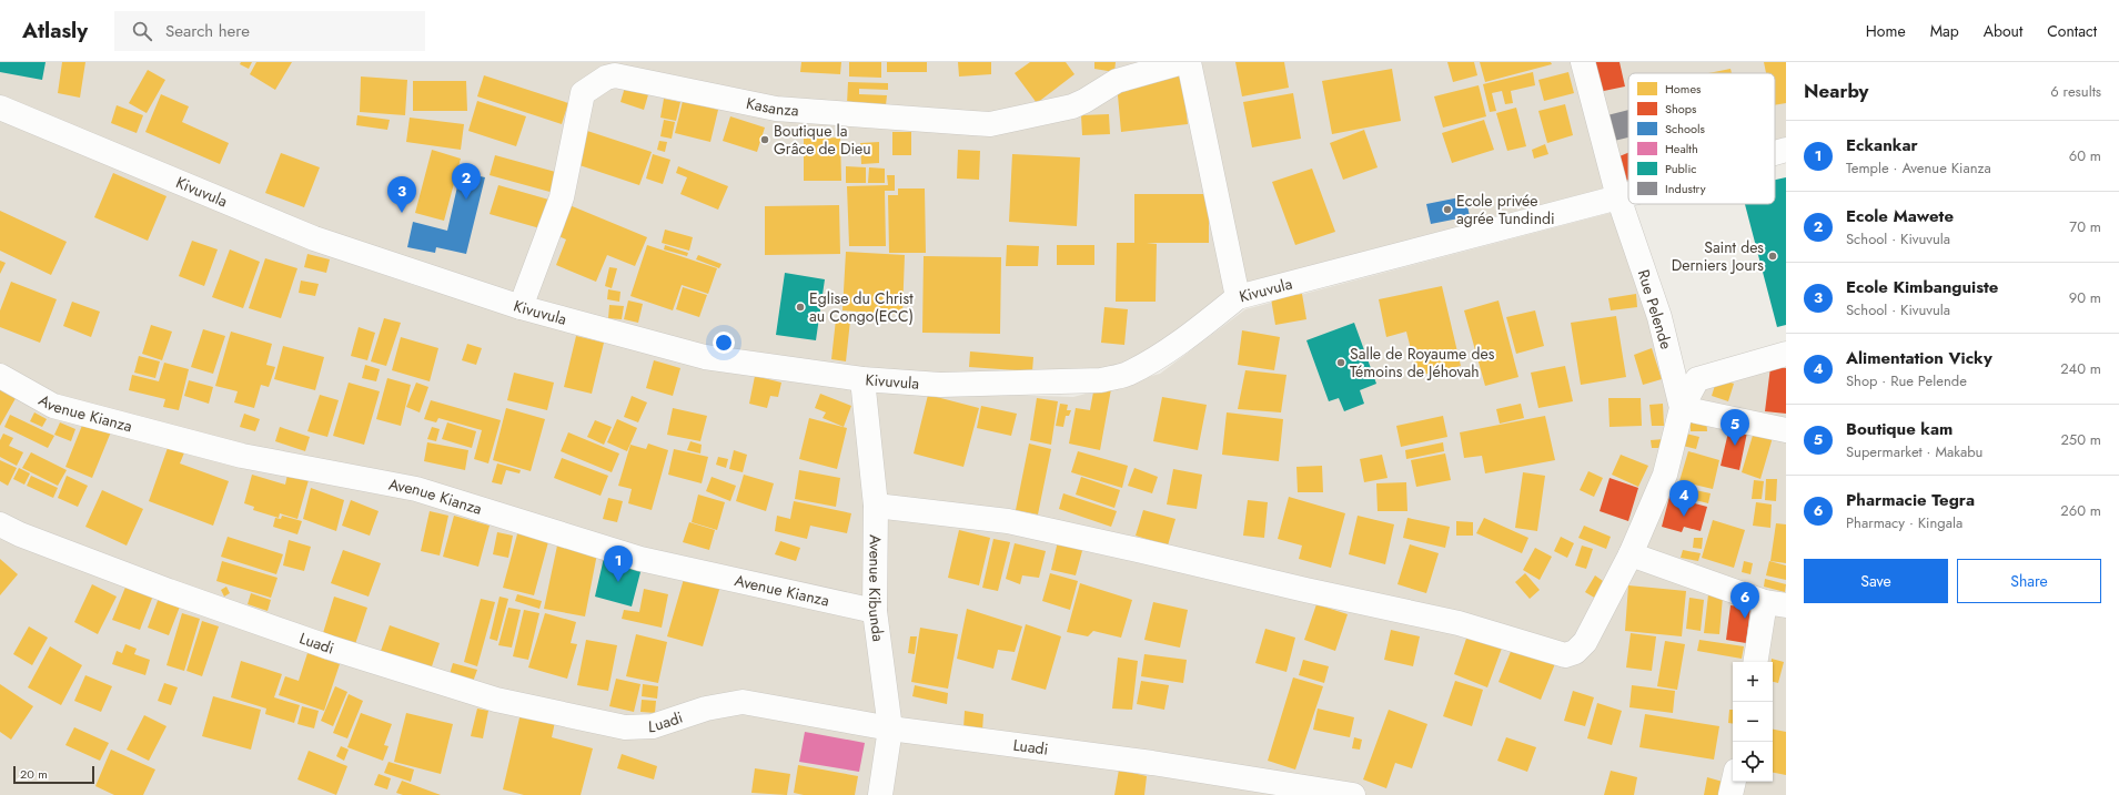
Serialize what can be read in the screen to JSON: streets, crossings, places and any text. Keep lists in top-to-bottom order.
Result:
{
  "streets": {
    "street": [
      "Kasanza",
      "Kivuvula",
      "Rue Pelende",
      "Avenue Kianza",
      "Avenue Kibunda",
      "Luadi"
    ]
  },
  "crossings": [
    ["Kasanza", "Kivuvula"],
    ["Kivuvula", "Rue Pelende"],
    ["Kivuvula", "Avenue Kibunda"],
    ["Rue Pelende", "Avenue Kibunda"],
    ["Avenue Kianza", "Avenue Kibunda"],
    ["Avenue Kibunda", "Luadi"]
  ],
  "places": [
    "Boutique la Grâce de Dieu",
    "Ecole privée agrée Tundindi",
    "Saint des Derniers Jours",
    "Eglise du Christ au Congo(ECC)",
    "Salle de Royaume des Témoins de Jéhovah"
  ],
  "legend": [
    "Homes",
    "Shops",
    "Schools",
    "Health",
    "Public",
    "Industry"
  ],
  "scale_bar": "20 m",
  "page": {
    "header": "Atlasly",
    "search": "Search here",
    "nav": [
      "Home",
      "Map",
      "About",
      "Contact"
    ],
    "heading": ["Nearby", "6 results"],
    "list": [
      {
        "mark": "1",
        "name": "Eckankar",
        "note": "Temple · Avenue Kianza",
        "value": "60 m"
      },
      {
        "mark": "2",
        "name": "Ecole Mawete",
        "note": "School · Kivuvula",
        "value": "70 m"
      },
      {
        "mark": "3",
        "name": "Ecole Kimbanguiste",
        "note": "School · Kivuvula",
        "value": "90 m"
      },
      {
        "mark": "4",
        "name": "Alimentation Vicky",
        "note": "Shop · Rue Pelende",
        "value": "240 m"
      },
      {
        "mark": "5",
        "name": "Boutique kam",
        "note": "Supermarket · Makabu",
        "value": "250 m"
      },
      {
        "mark": "6",
        "name": "Pharmacie Tegra",
        "note": "Pharmacy · Kingala",
        "value": "260 m"
      }
    ],
    "pins": [
      "2",
      "3",
      "5",
      "4",
      "1",
      "6"
    ],
    "buttons": ["Save", "Share"],
    "map_buttons": ["+", "−"],
    "scale": "20 m"
  }
}
